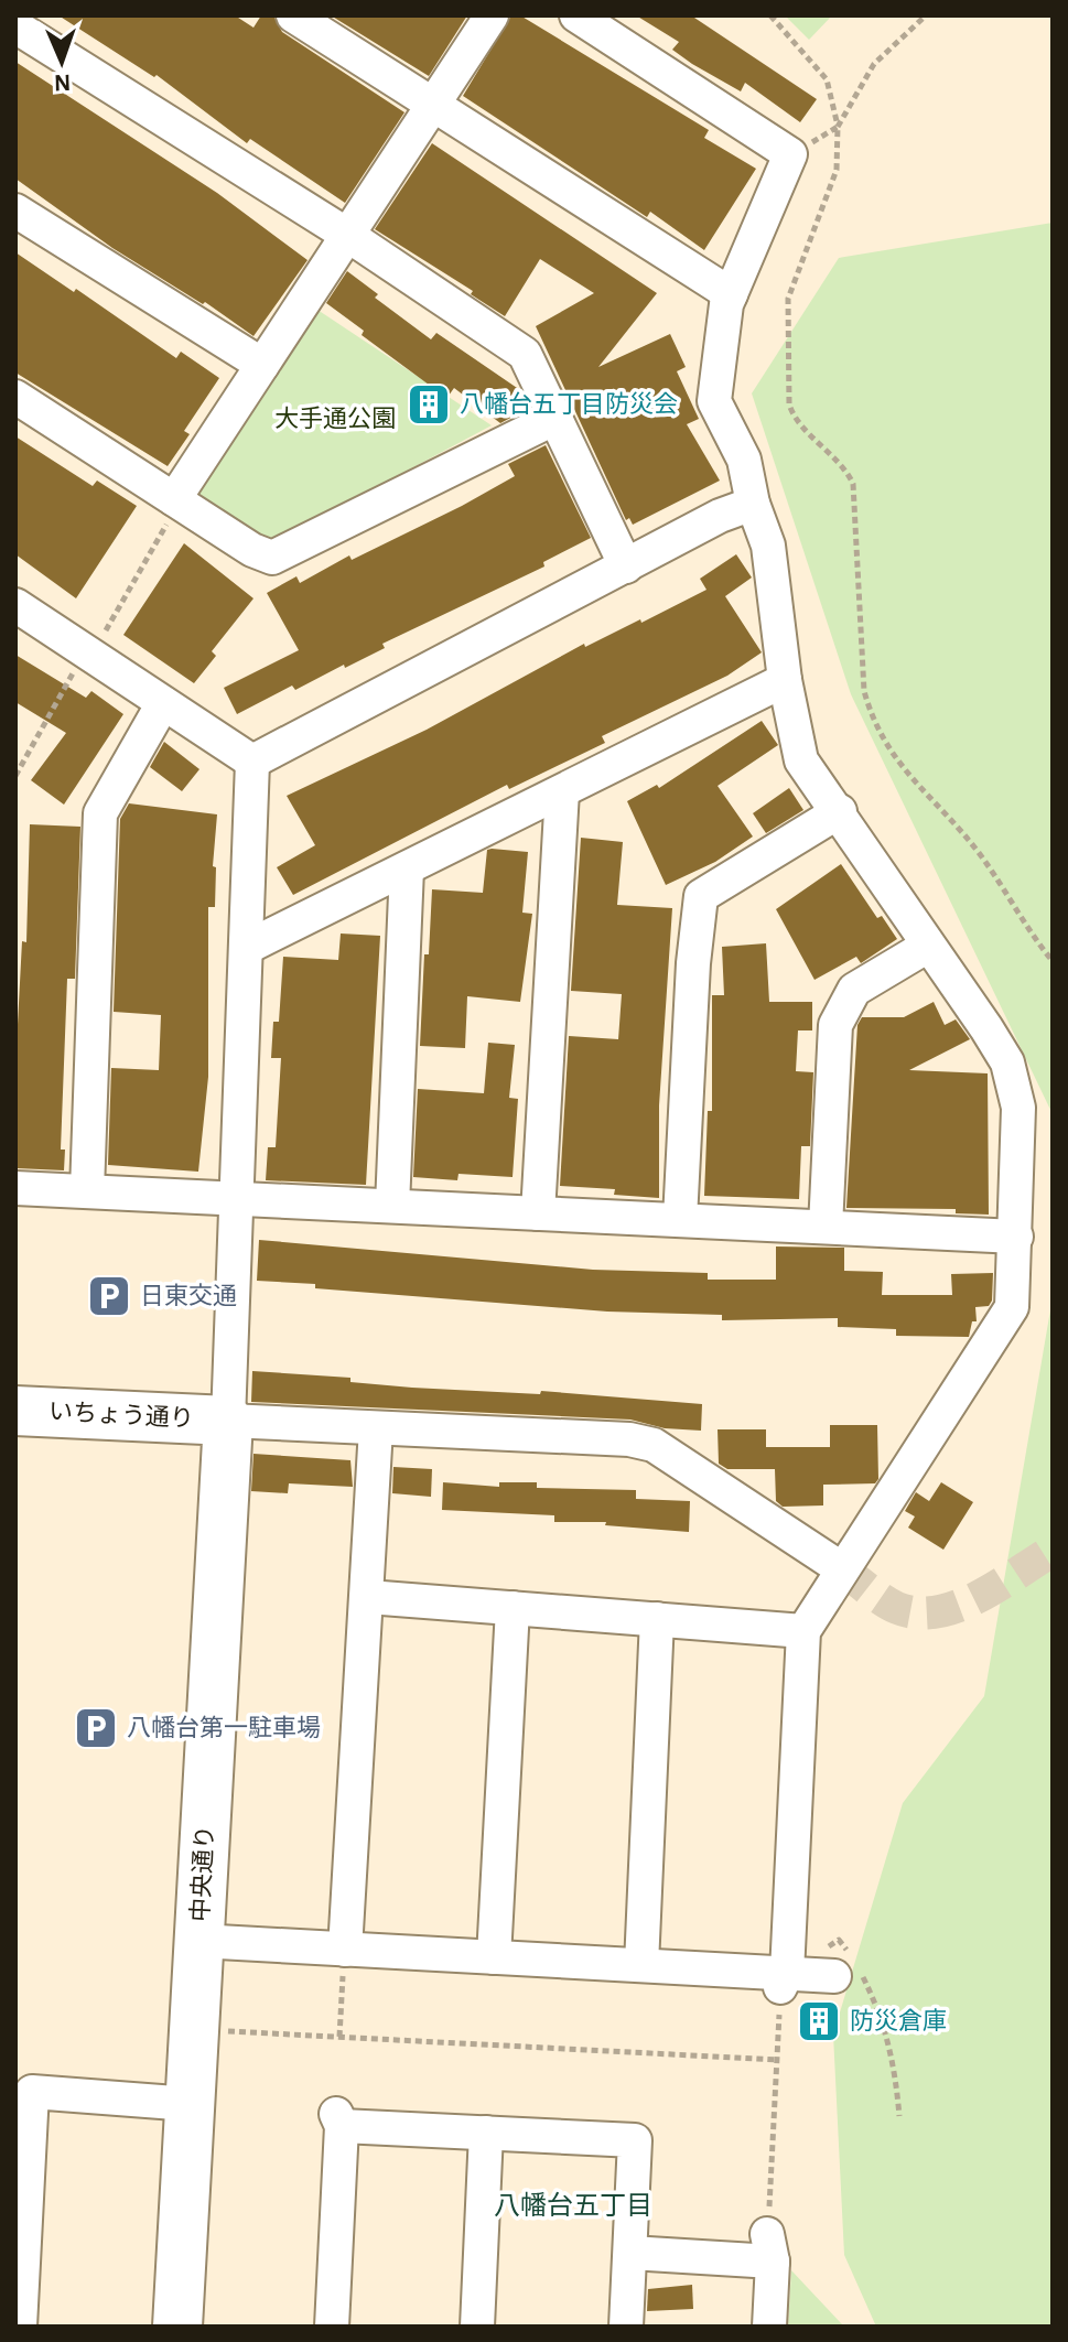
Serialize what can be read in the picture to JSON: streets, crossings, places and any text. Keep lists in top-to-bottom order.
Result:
{
  "streets": {
    "street": ["いちょう通り", "中央通り"]
  },
  "crossings": [
    ["いちょう通り", "中央通り"]
  ],
  "districts": ["八幡台五丁目"],
  "parks": ["大手通公園"],
  "places": {
    "building": ["八幡台五丁目防災会", "防災倉庫"],
    "parking": ["日東交通", "八幡台第一駐車場"]
  },
  "north": "bottom"
}
